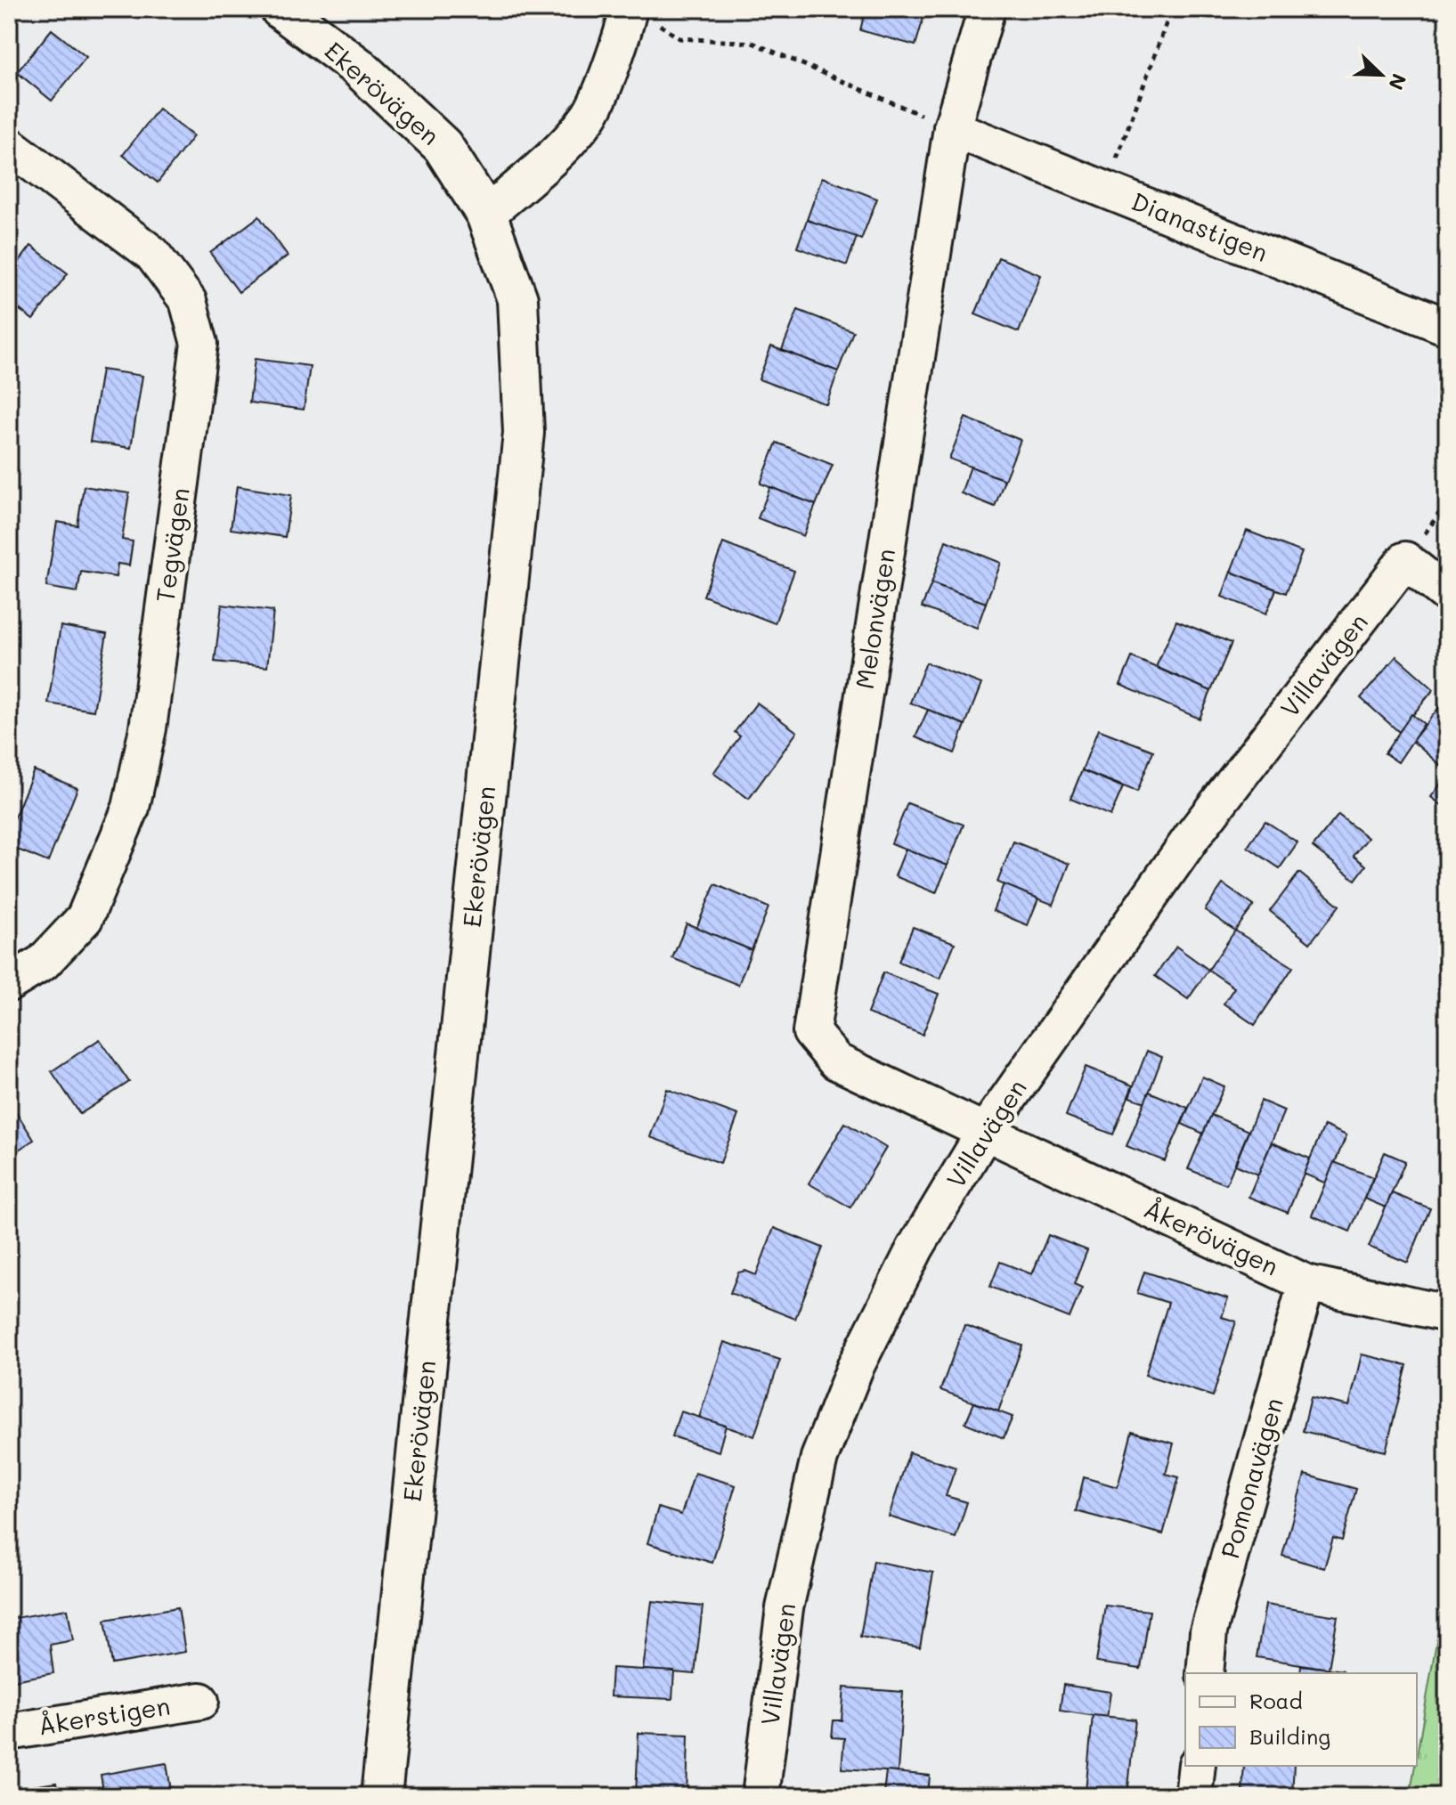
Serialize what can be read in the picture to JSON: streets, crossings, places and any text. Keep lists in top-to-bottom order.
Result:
{
  "streets": {
    "main road": ["Ekerövägen"],
    "street": [
      "Dianastigen",
      "Tegvägen",
      "Melonvägen",
      "Villavägen",
      "Åkerövägen",
      "Pomonavägen",
      "Åkerstigen"
    ]
  },
  "crossings": [
    ["Dianastigen", "Melonvägen"],
    ["Melonvägen", "Villavägen"],
    ["Melonvägen", "Åkerövägen"],
    ["Villavägen", "Åkerövägen"],
    ["Åkerövägen", "Pomonavägen"]
  ],
  "legend": ["Road", "Building"],
  "north": "bottom right"
}
